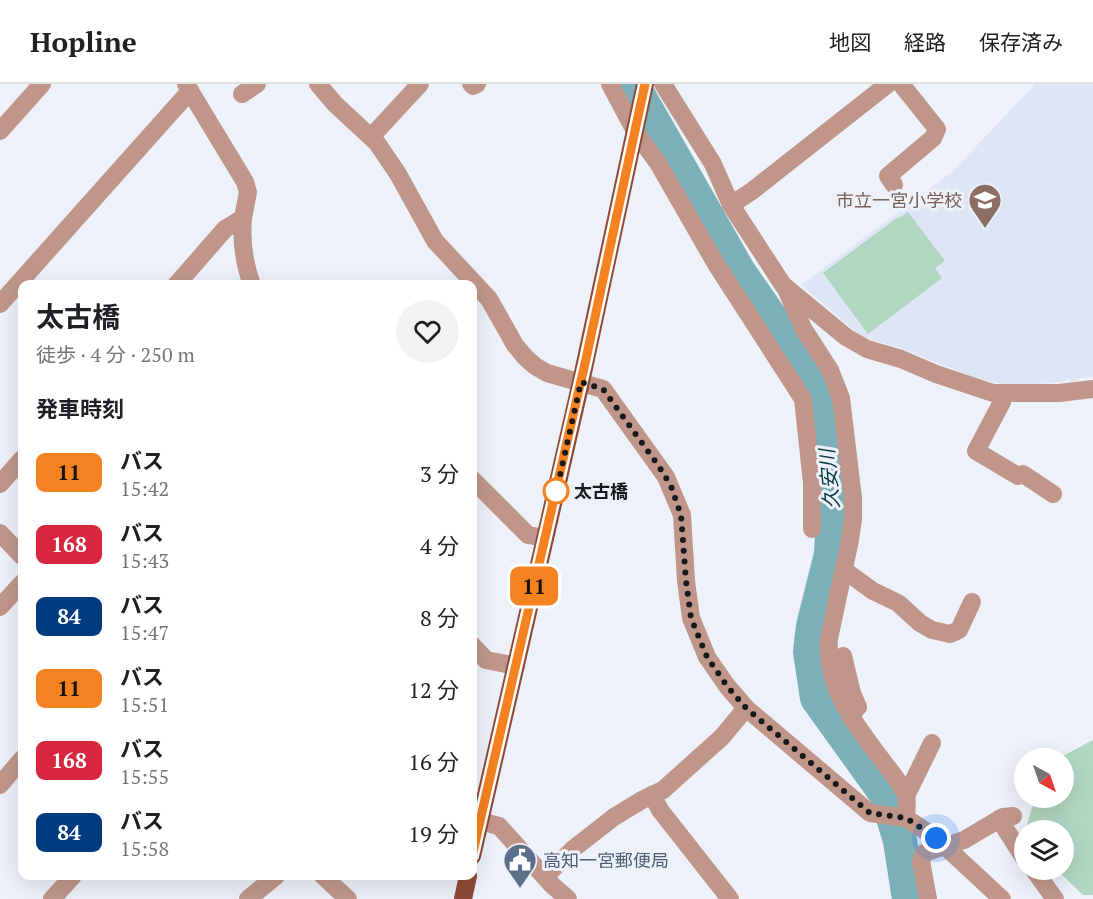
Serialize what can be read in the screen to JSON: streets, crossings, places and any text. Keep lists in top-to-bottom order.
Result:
{
  "water": ["久安川"],
  "places": {
    "school or university": ["市立一宮小学校"],
    "other": ["太古橋"],
    "public building": ["高知一宮郵便局"]
  },
  "lines": ["bus line 11"],
  "north": "bottom right",
  "page": {
    "header": "Hopline",
    "nav": ["地図", "経路", "保存済み"],
    "on_map": "11",
    "heading": [
      ["太古橋", "徒歩 · 4 分 · 250 m"],
      "発車時刻"
    ],
    "list": [
      {
        "mark": "11",
        "name": "バス",
        "note": "15:42",
        "value": "3 分"
      },
      {
        "mark": "168",
        "name": "バス",
        "note": "15:43",
        "value": "4 分"
      },
      {
        "mark": "84",
        "name": "バス",
        "note": "15:47",
        "value": "8 分"
      },
      {
        "mark": "11",
        "name": "バス",
        "note": "15:51",
        "value": "12 分"
      },
      {
        "mark": "168",
        "name": "バス",
        "note": "15:55",
        "value": "16 分"
      },
      {
        "mark": "84",
        "name": "バス",
        "note": "15:58",
        "value": "19 分"
      }
    ]
  }
}
